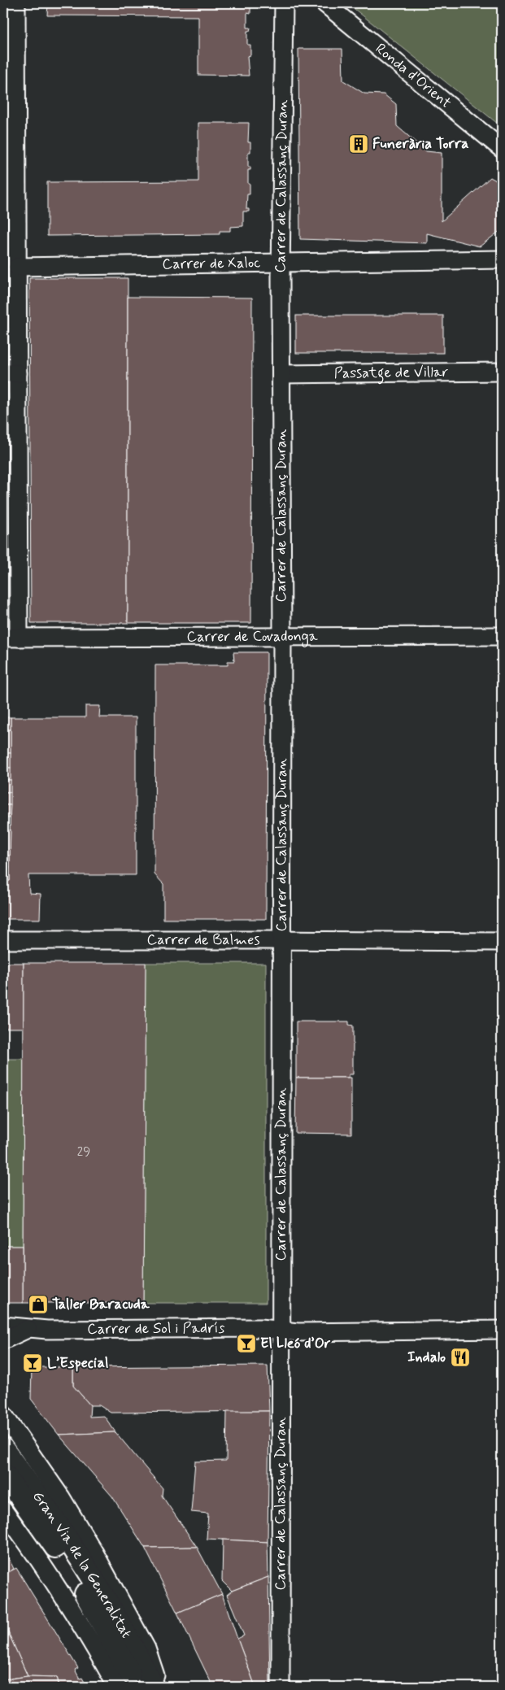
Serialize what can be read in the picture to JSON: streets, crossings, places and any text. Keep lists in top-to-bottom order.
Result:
{
  "streets": {
    "street": [
      "Ronda d'Orient",
      "Carrer de Calassanç Duran",
      "Carrer de Xaloc",
      "Passatge de Villar",
      "Carrer de Covadonga",
      "Carrer de Balmes",
      "Carrer de Sol i Padrís",
      "Gran Via de la Generalitat"
    ]
  },
  "crossings": [
    ["Carrer de Calassanç Duran", "Carrer de Xaloc"],
    ["Carrer de Calassanç Duran", "Passatge de Villar"],
    ["Carrer de Calassanç Duran", "Carrer de Covadonga"],
    ["Carrer de Calassanç Duran", "Carrer de Balmes"],
    ["Carrer de Calassanç Duran", "Carrer de Sol i Padrís"]
  ],
  "places": {
    "building": ["Funerària Torra"],
    "shop": ["Taller Baracuda"],
    "bar": ["El Lleó d’Or", "L’Especial"],
    "restaurant": ["Indalo"]
  },
  "house_numbers": ["29"]
}
